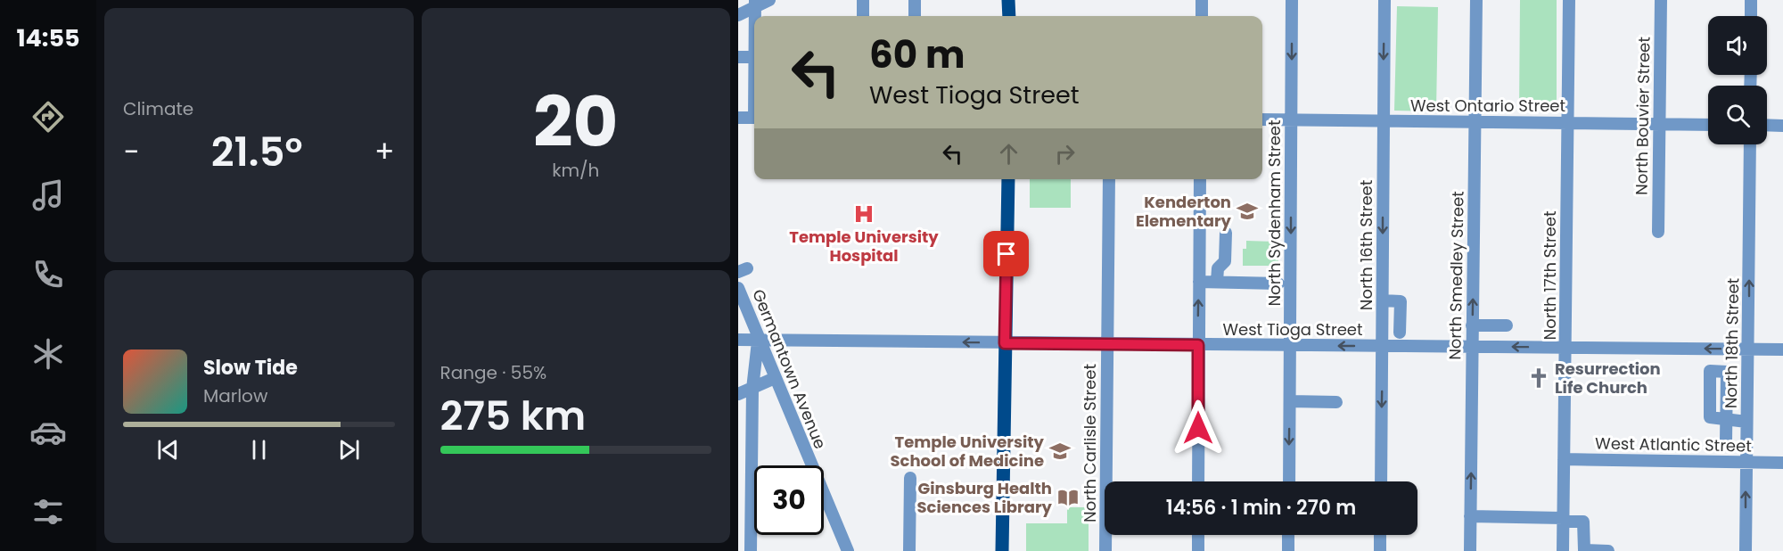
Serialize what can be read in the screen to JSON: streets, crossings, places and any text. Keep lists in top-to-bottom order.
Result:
{
  "streets": {
    "street": [
      "West Ontario Street",
      "North Bouvier Street",
      "North Sydenham Street",
      "North 16th Street",
      "North Smedley Street",
      "North 17th Street",
      "West Tioga Street",
      "North 18th Street",
      "Germantown Avenue",
      "North Carlisle Street",
      "West Atlantic Street"
    ]
  },
  "crossings": [
    ["West Ontario Street", "North Bouvier Street"],
    ["West Ontario Street", "North Sydenham Street"],
    ["West Ontario Street", "North 16th Street"],
    ["West Ontario Street", "North Smedley Street"],
    ["West Ontario Street", "North 17th Street"],
    ["North Sydenham Street", "West Tioga Street"],
    ["North 16th Street", "West Tioga Street"],
    ["North Smedley Street", "West Tioga Street"],
    ["North 17th Street", "West Tioga Street"],
    ["North 17th Street", "West Atlantic Street"],
    ["West Tioga Street", "North 18th Street"],
    ["West Tioga Street", "Germantown Avenue"],
    ["West Tioga Street", "North Carlisle Street"],
    ["North 18th Street", "West Atlantic Street"]
  ],
  "one_way": [
    "North 16th Street",
    "North Smedley Street",
    "West Tioga Street",
    "North 18th Street"
  ],
  "places": {
    "school or university": ["Kenderton Elementary", "Temple University School of Medicine"],
    "hospital": ["Temple University Hospital"],
    "church": ["Resurrection Life Church"],
    "library": ["Ginsburg Health Sciences Library"]
  },
  "page": {
    "tabs": "14:55",
    "tile": [
      "Climate",
      ["20", "km/h"],
      ["Range · 55%", "275 km"]
    ],
    "turn": ["60 m", "West Tioga Street"],
    "heat": ["−", "21.5°", "+"],
    "song": ["Slow Tide", "Marlow"],
    "limit": "30",
    "trip": "14:56 · 1 min · 270 m"
  }
}
